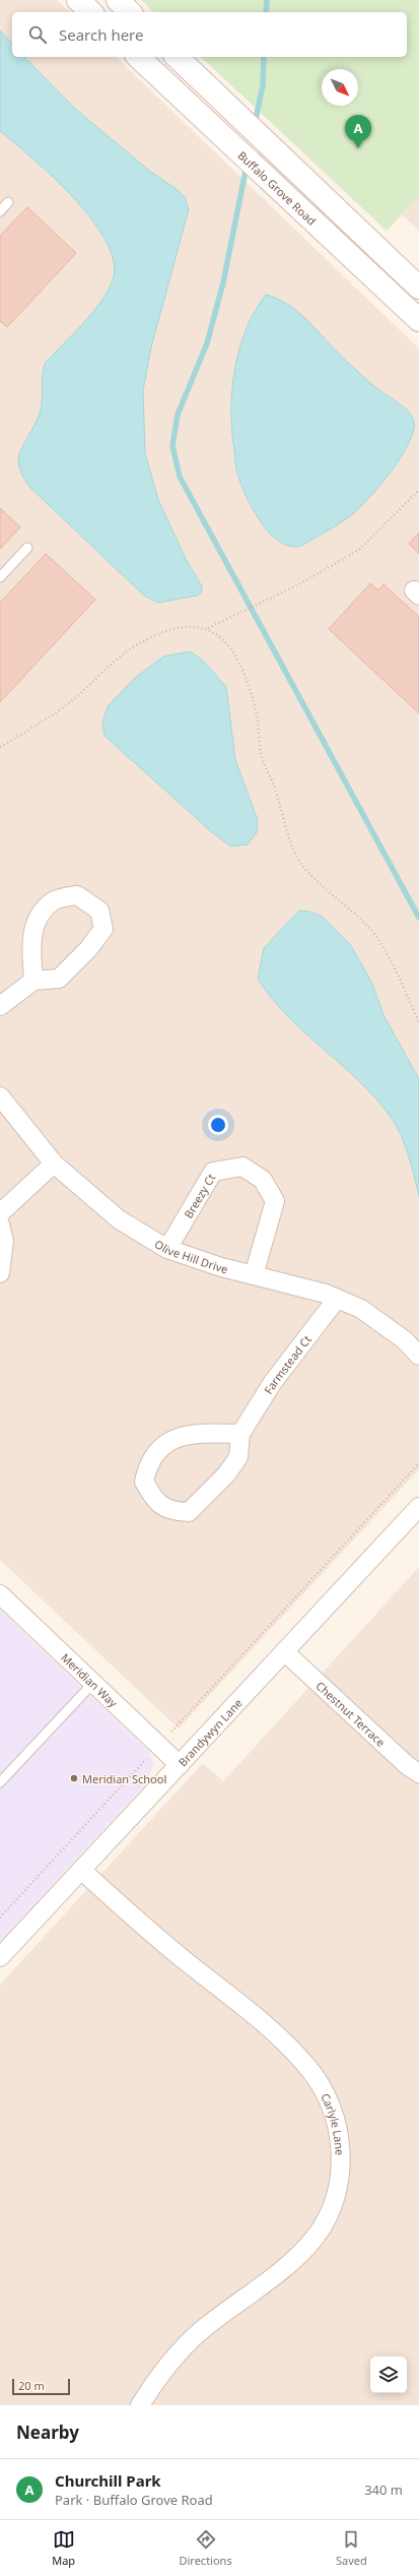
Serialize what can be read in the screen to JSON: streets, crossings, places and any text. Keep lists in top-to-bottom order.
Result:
{
  "streets": {
    "main road": ["Buffalo Grove Road"],
    "street": [
      "Breezy Ct",
      "Olive Hill Drive",
      "Farmstead Ct",
      "Meridian Way",
      "Chestnut Terrace",
      "Brandywyn Lane",
      "Carlyle Lane"
    ]
  },
  "crossings": [
    ["Breezy Ct", "Olive Hill Drive"],
    ["Olive Hill Drive", "Farmstead Ct"],
    ["Meridian Way", "Brandywyn Lane"],
    ["Chestnut Terrace", "Brandywyn Lane"],
    ["Brandywyn Lane", "Carlyle Lane"]
  ],
  "places": ["Meridian School"],
  "scale_bar": "20 m",
  "north": "bottom right",
  "page": {
    "search": "Search here",
    "pins": "A",
    "scale": "20 m",
    "heading": "Nearby",
    "list": [
      {
        "mark": "A",
        "name": "Churchill Park",
        "note": "Park · Buffalo Grove Road",
        "value": "340 m"
      }
    ],
    "nav": ["Map", "Directions", "Saved"]
  }
}
